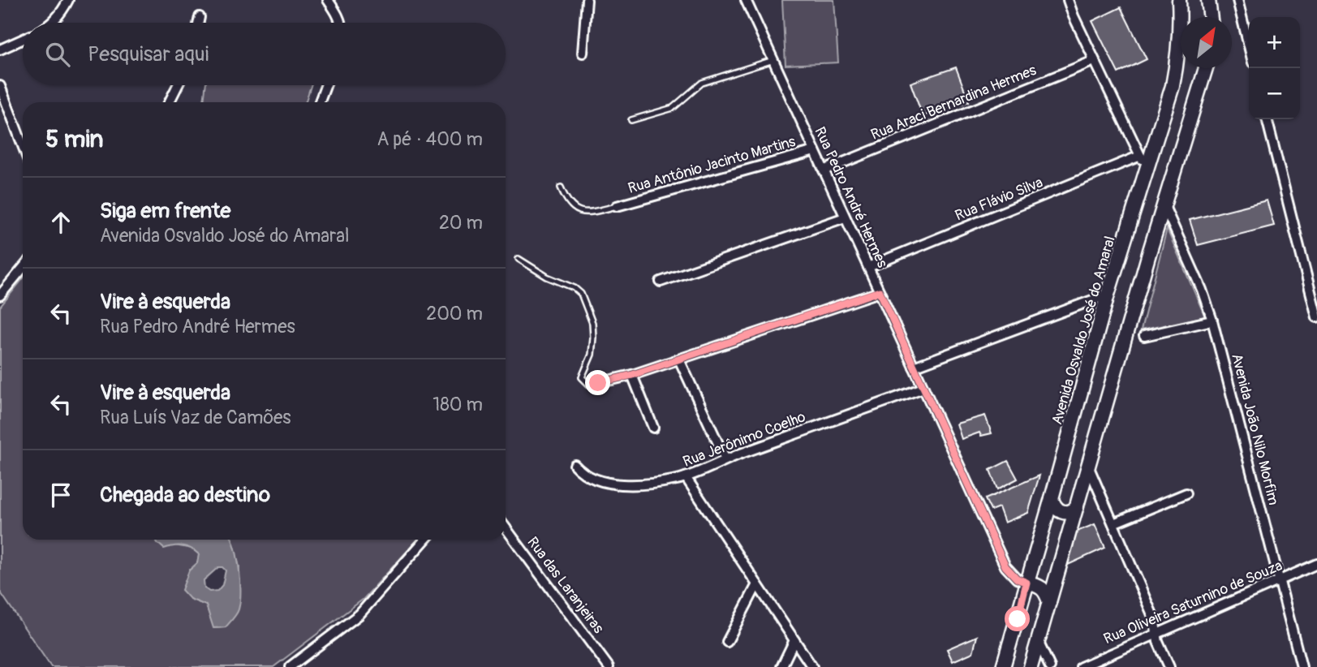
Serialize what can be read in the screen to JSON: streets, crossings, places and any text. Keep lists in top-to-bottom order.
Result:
{
  "streets": {
    "main road": ["Avenida Osvaldo José do Amaral"],
    "street": [
      "Rua Araci Bernardina Hermes",
      "Rua Antônio Jacinto Martins",
      "Rua Pedro André Hermes",
      "Rua Flávio Silva",
      "Avenida João Nilo Morfim",
      "Rua Jerônimo Coelho",
      "Rua das Laranjeiras",
      "Rua Oliveira Saturnino de Souza"
    ]
  },
  "crossings": [
    ["Rua Araci Bernardina Hermes", "Rua Pedro André Hermes"],
    ["Rua Antônio Jacinto Martins", "Rua Pedro André Hermes"],
    ["Rua Pedro André Hermes", "Rua Flávio Silva"],
    ["Rua Pedro André Hermes", "Avenida Osvaldo José do Amaral"],
    ["Rua Pedro André Hermes", "Rua Jerônimo Coelho"],
    ["Avenida João Nilo Morfim", "Rua Oliveira Saturnino de Souza"]
  ],
  "north": "top right",
  "page": {
    "map_buttons": ["+", "−"],
    "search": "Pesquisar aqui",
    "heading": ["5 min", "A pé · 400 m"],
    "list": [
      ["Siga em frente", "Avenida Osvaldo José do Amaral", "20 m"],
      ["Vire à esquerda", "Rua Pedro André Hermes", "200 m"],
      ["Vire à esquerda", "Rua Luís Vaz de Camões", "180 m"],
      "Chegada ao destino"
    ]
  }
}
